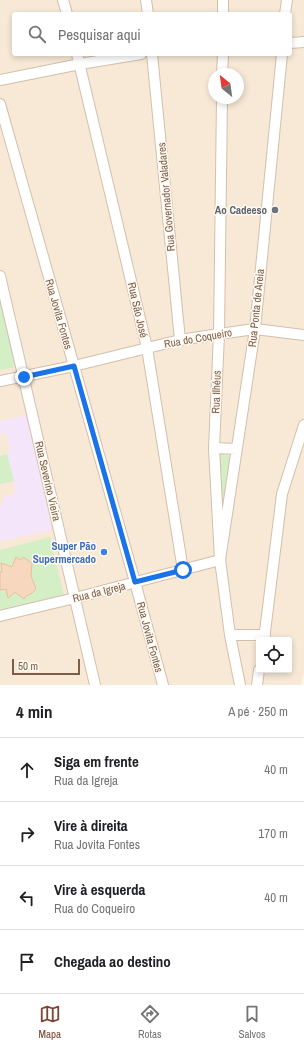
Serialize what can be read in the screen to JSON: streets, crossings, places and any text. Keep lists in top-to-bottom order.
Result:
{
  "streets": {
    "street": [
      "Rua Governador Valadares",
      "Rua Ponta de Areia",
      "Rua São José",
      "Rua Jovita Fontes",
      "Rua do Coqueiro",
      "Rua Ilhéus",
      "Rua Severino Vieira",
      "Rua da Igreja"
    ]
  },
  "crossings": [
    ["Rua Governador Valadares", "Rua do Coqueiro"],
    ["Rua Ponta de Areia", "Rua do Coqueiro"],
    ["Rua Ponta de Areia", "Rua Ilhéus"],
    ["Rua Ponta de Areia", "Rua da Igreja"],
    ["Rua São José", "Rua do Coqueiro"],
    ["Rua São José", "Rua da Igreja"],
    ["Rua Jovita Fontes", "Rua do Coqueiro"],
    ["Rua Jovita Fontes", "Rua da Igreja"],
    ["Rua do Coqueiro", "Rua Ilhéus"],
    ["Rua do Coqueiro", "Rua Severino Vieira"],
    ["Rua Ilhéus", "Rua da Igreja"],
    ["Rua Severino Vieira", "Rua da Igreja"]
  ],
  "places": ["Ao Cadeeso", "Super Pão Supermercado"],
  "scale_bar": "50 m",
  "north": "top left",
  "page": {
    "search": "Pesquisar aqui",
    "scale": "50 m",
    "heading": ["4 min", "A pé · 250 m"],
    "list": [
      ["Siga em frente", "Rua da Igreja", "40 m"],
      ["Vire à direita", "Rua Jovita Fontes", "170 m"],
      ["Vire à esquerda", "Rua do Coqueiro", "40 m"],
      "Chegada ao destino"
    ],
    "nav": ["Mapa", "Rotas", "Salvos"]
  }
}
